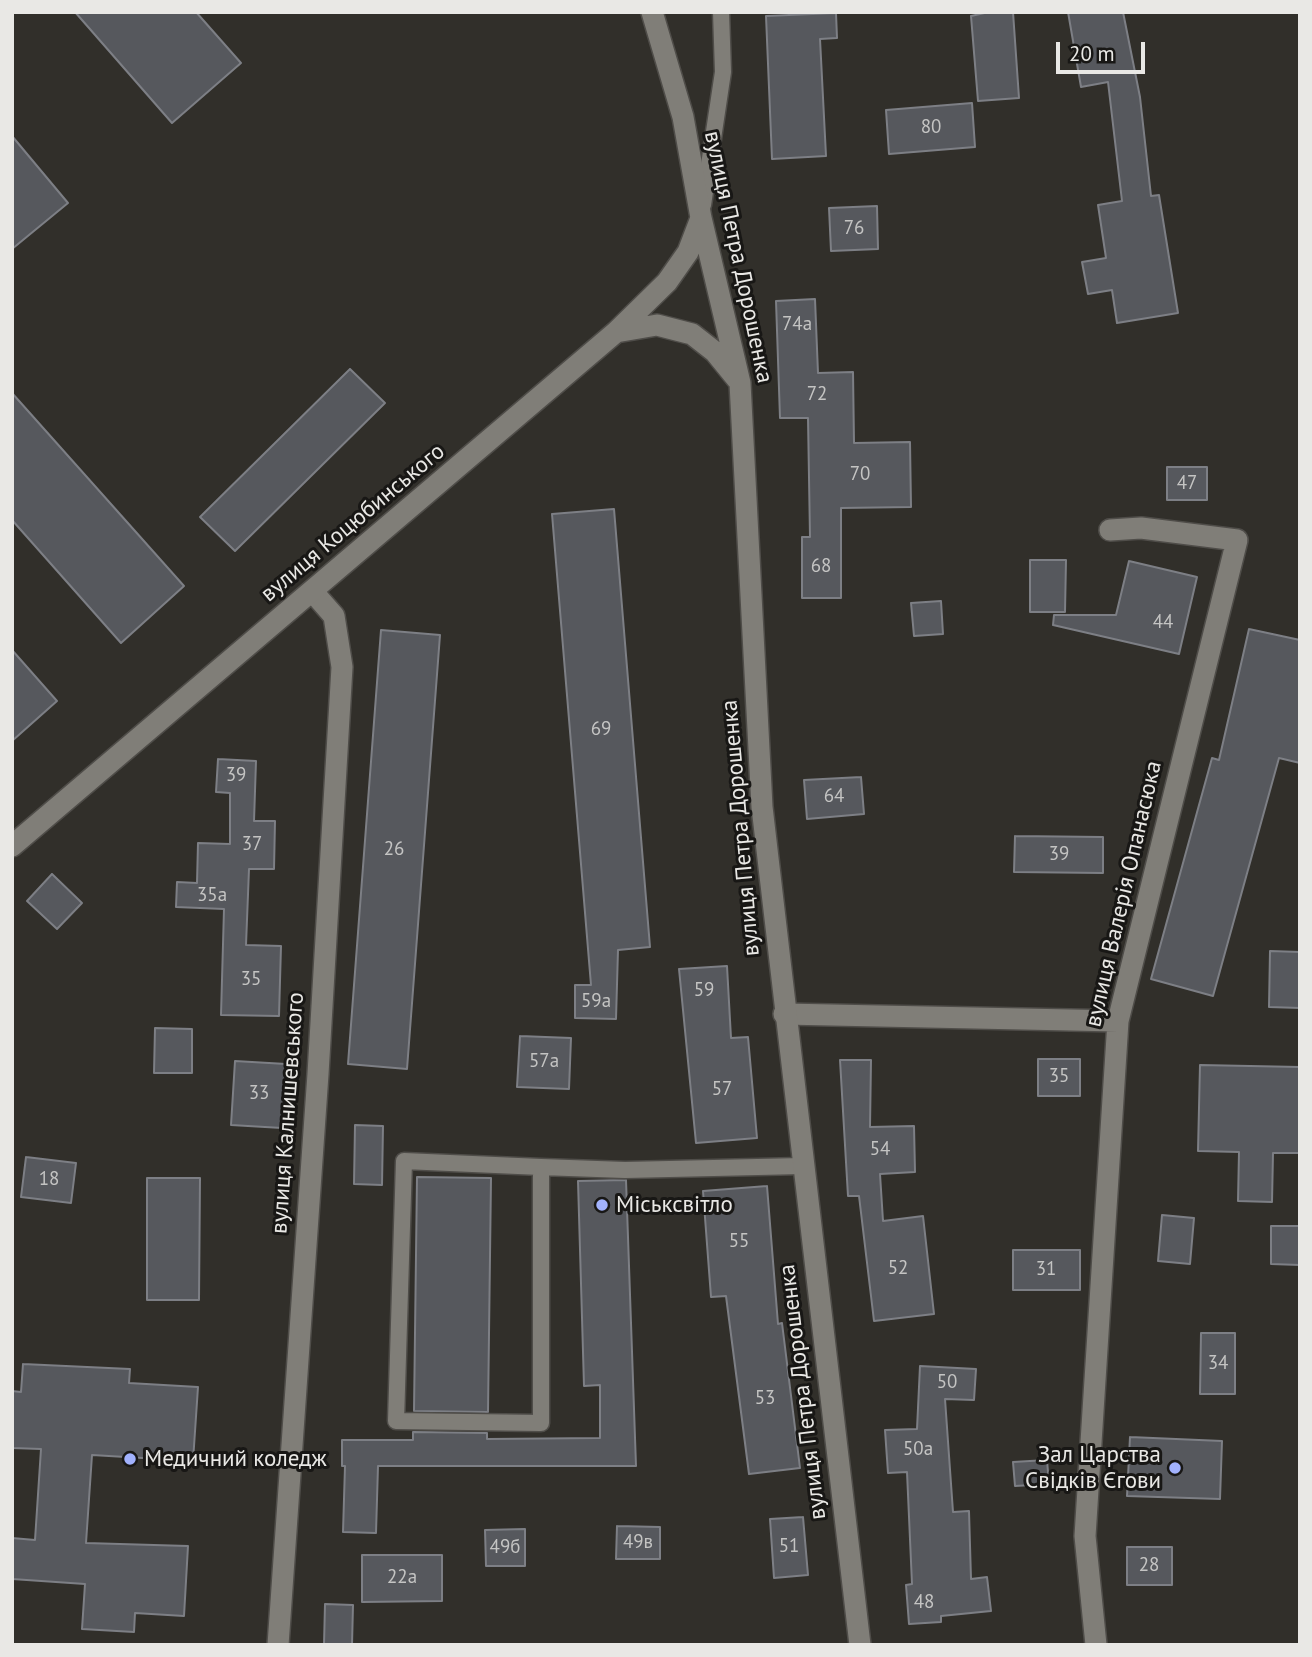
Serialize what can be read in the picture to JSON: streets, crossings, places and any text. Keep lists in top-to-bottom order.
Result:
{
  "streets": {
    "street": [
      "вулиця Петра Дорошенка",
      "вулиця Коцюбинського",
      "вулиця Валерія Опанасюка",
      "вулиця Калнишевського"
    ]
  },
  "crossings": [
    ["вулиця Петра Дорошенка", "вулиця Коцюбинського"],
    ["вулиця Коцюбинського", "вулиця Калнишевського"]
  ],
  "places": ["Міськсвітло", "Медичний коледж", "Зал Царства Свідків Єгови"],
  "house_numbers": [
    "80",
    "76",
    "74а",
    "72",
    "70",
    "47",
    "68",
    "44",
    "69",
    "39",
    "64",
    "37",
    "26",
    "39",
    "35а",
    "35",
    "59",
    "59а",
    "57а",
    "35",
    "57",
    "33",
    "54",
    "18",
    "55",
    "52",
    "31",
    "34",
    "50",
    "53",
    "50а",
    "49в",
    "51",
    "49б",
    "28",
    "22а",
    "48"
  ],
  "scale_bar": "20 m"
}
